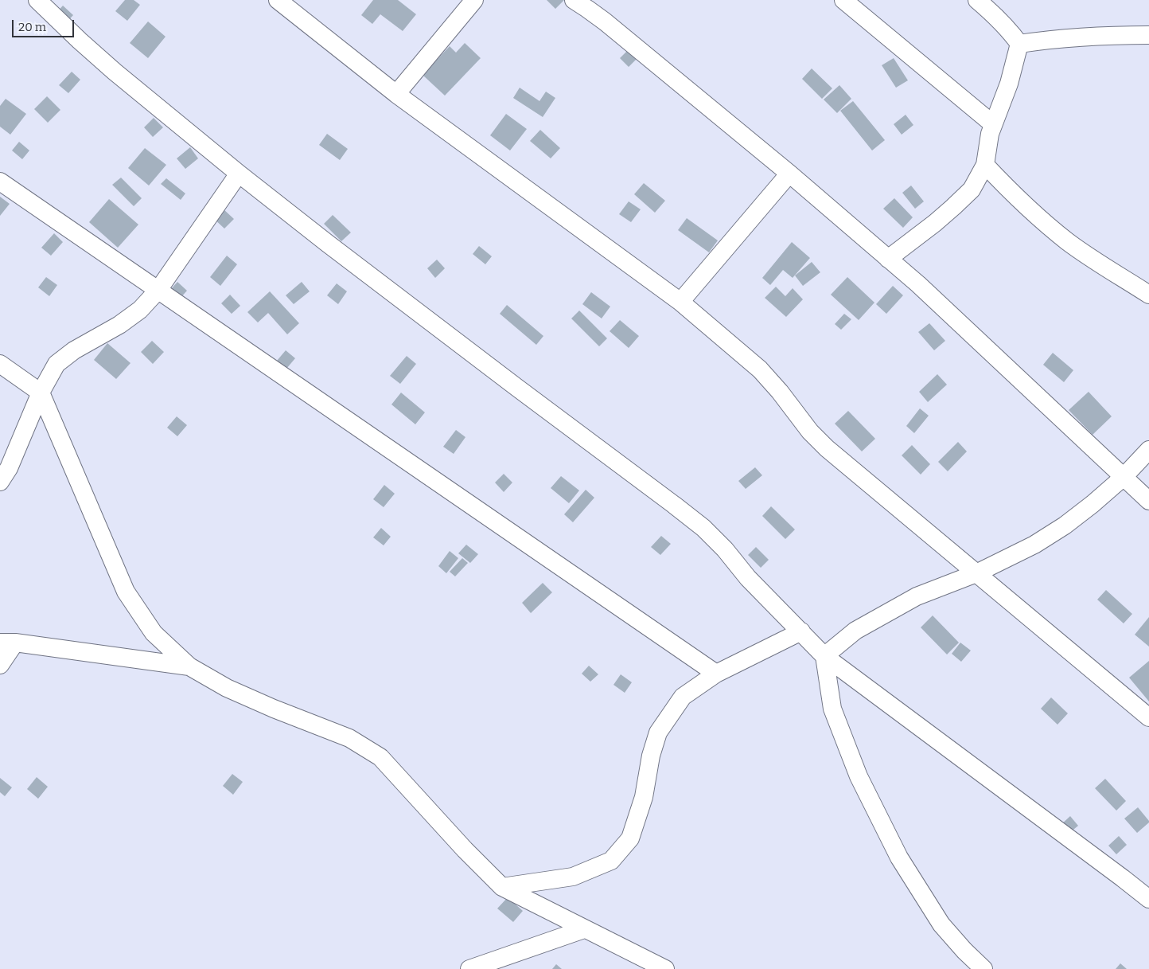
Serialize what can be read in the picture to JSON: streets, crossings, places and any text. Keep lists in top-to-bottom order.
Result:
{
  "scale_bar": "20 m"
}
